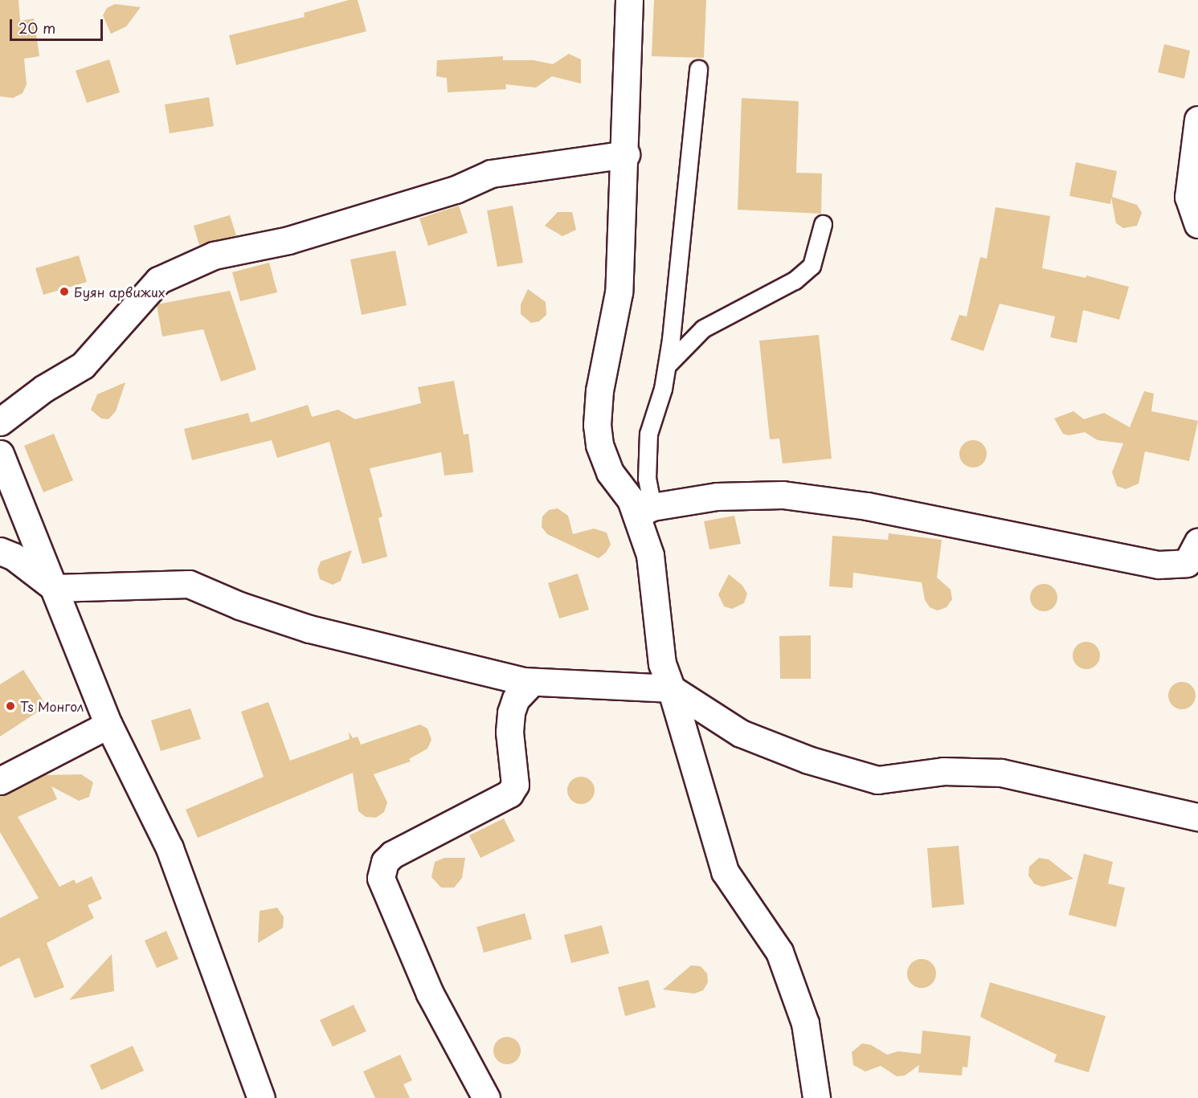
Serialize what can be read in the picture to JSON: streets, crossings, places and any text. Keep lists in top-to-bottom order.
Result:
{
  "places": ["Буян арвижих", "Ts Монгол"],
  "scale_bar": "20 m"
}
